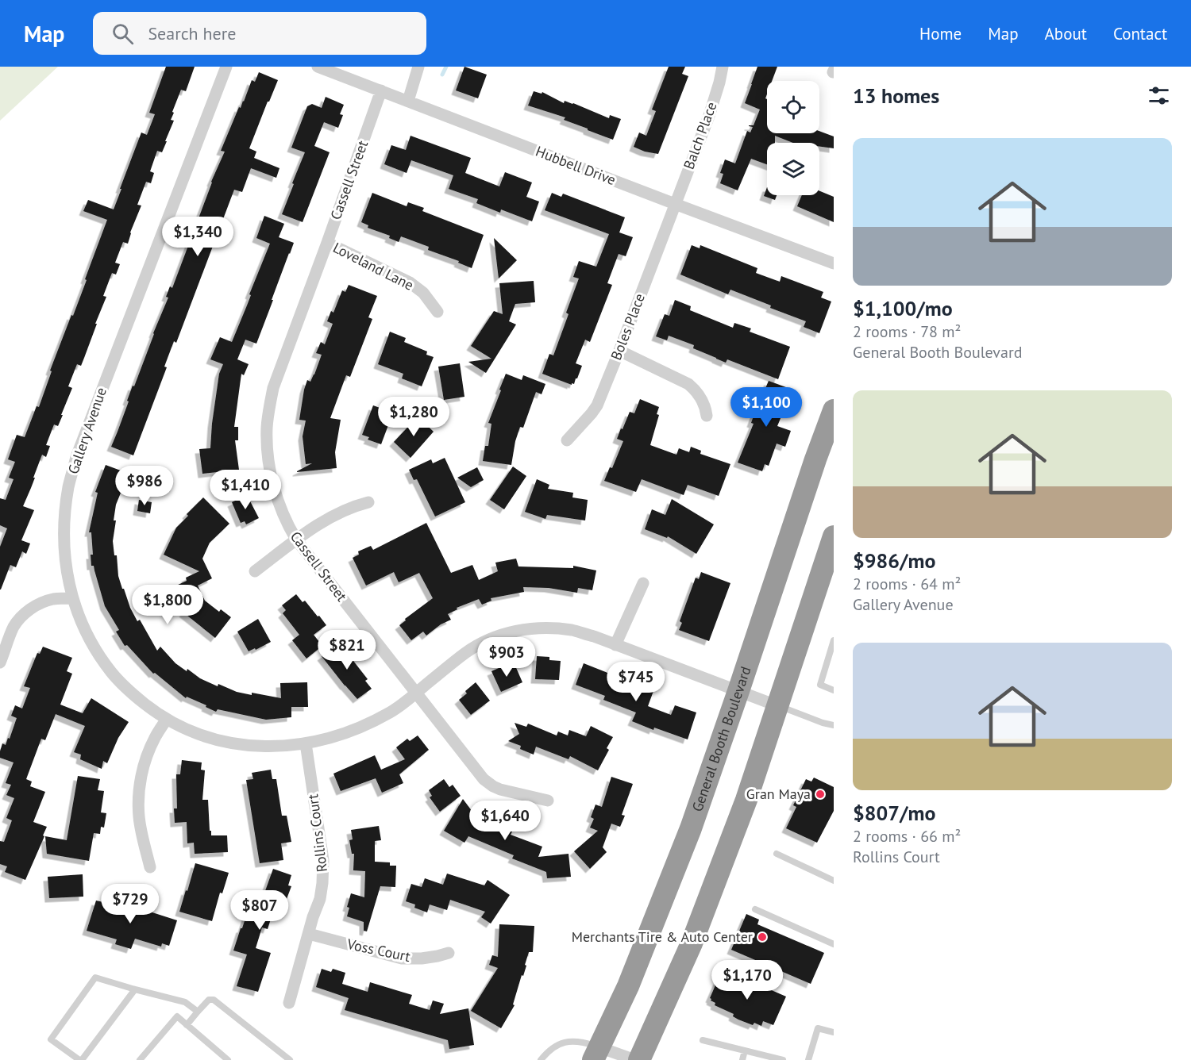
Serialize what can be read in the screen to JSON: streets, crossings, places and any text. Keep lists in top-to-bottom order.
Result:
{
  "streets": {
    "highway": ["General Booth Boulevard"],
    "street": [
      "Balch Place",
      "Hubbell Drive",
      "Cassell Street",
      "Loveland Lane",
      "Boles Place",
      "Gallery Avenue",
      "Rollins Court",
      "Voss Court"
    ]
  },
  "crossings": [
    ["Balch Place", "Hubbell Drive"],
    ["Balch Place", "Boles Place"],
    ["Hubbell Drive", "Cassell Street"],
    ["Hubbell Drive", "Boles Place"],
    ["Cassell Street", "Loveland Lane"],
    ["Cassell Street", "Gallery Avenue"],
    ["Gallery Avenue", "General Booth Boulevard"],
    ["Gallery Avenue", "Rollins Court"],
    ["Rollins Court", "Voss Court"]
  ],
  "places": ["Gran Maya", "Merchants Tire & Auto Center"],
  "page": {
    "header": "Map",
    "search": "Search here",
    "nav": [
      "Home",
      "Map",
      "About",
      "Contact"
    ],
    "heading": "13 homes",
    "list": [
      {
        "name": "$1,100/mo",
        "note": "2 rooms · 78 m² · General Booth Boulevard"
      },
      {
        "name": "$986/mo",
        "note": "2 rooms · 64 m² · Gallery Avenue"
      },
      {
        "name": "$807/mo",
        "note": "2 rooms · 66 m² · Rollins Court"
      }
    ],
    "price": [
      "$1,340",
      "$1,100",
      "$1,280",
      "$986",
      "$1,410",
      "$1,800",
      "$821",
      "$903",
      "$745",
      "$1,640",
      "$729",
      "$807",
      "$1,170"
    ]
  }
}
